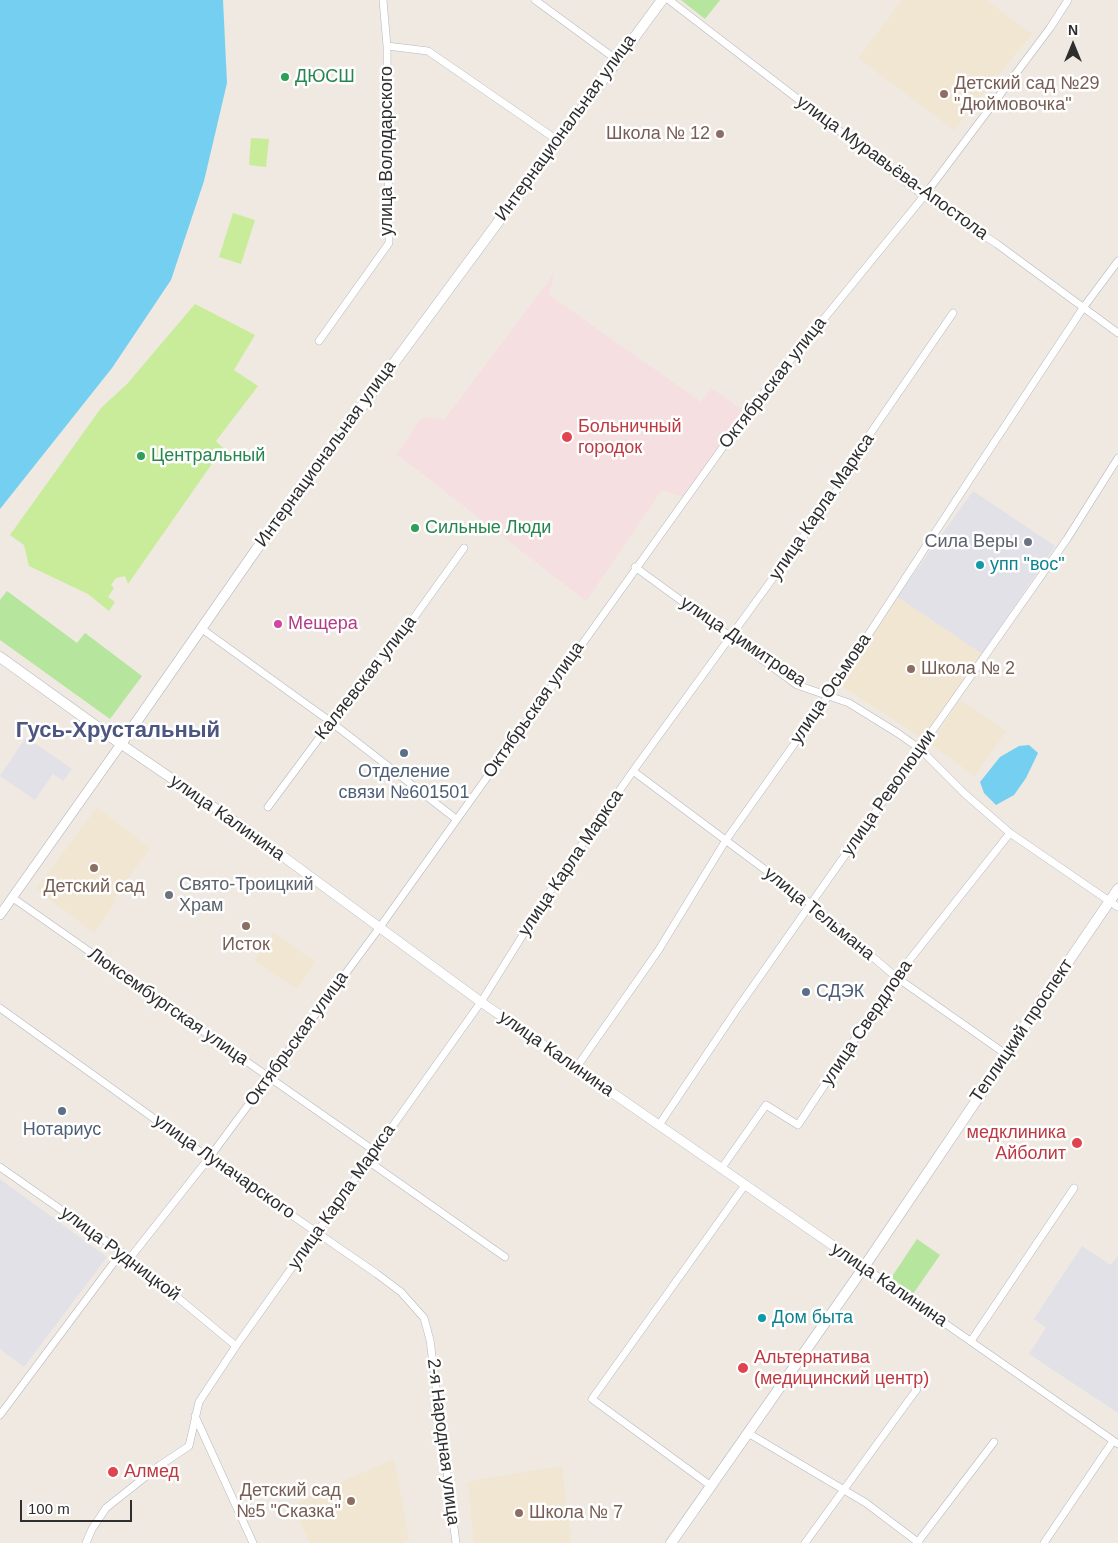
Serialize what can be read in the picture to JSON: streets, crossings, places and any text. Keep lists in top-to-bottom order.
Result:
{
  "streets": {
    "main road": ["Интернациональная улица", "улица Калинина", "Теплицкий проспект"],
    "street": [
      "улица Володарского",
      "улица Муравьёва-Апостола",
      "Октябрьская улица",
      "улица Карла Маркса",
      "улица Димитрова",
      "Каляевская улица",
      "улица Осьмова",
      "улица Революции",
      "улица Тельмана",
      "Люксембургская улица",
      "улица Свердлова",
      "улица Луначарского",
      "улица Рудницкой",
      "2-я Народная улица"
    ]
  },
  "crossings": [
    ["Интернациональная улица", "улица Калинина"],
    ["Интернациональная улица", "Люксембургская улица"],
    ["улица Муравьёва-Апостола", "Октябрьская улица"],
    ["улица Муравьёва-Апостола", "улица Осьмова"],
    ["Октябрьская улица", "улица Димитрова"],
    ["Октябрьская улица", "улица Калинина"],
    ["Октябрьская улица", "Люксембургская улица"],
    ["Октябрьская улица", "улица Луначарского"],
    ["Октябрьская улица", "улица Рудницкой"],
    ["улица Карла Маркса", "улица Димитрова"],
    ["улица Карла Маркса", "улица Калинина"],
    ["улица Карла Маркса", "улица Тельмана"],
    ["улица Карла Маркса", "Люксембургская улица"],
    ["улица Карла Маркса", "улица Луначарского"],
    ["улица Карла Маркса", "улица Рудницкой"],
    ["улица Димитрова", "улица Осьмова"],
    ["улица Димитрова", "улица Революции"],
    ["улица Димитрова", "улица Свердлова"],
    ["улица Димитрова", "Теплицкий проспект"],
    ["улица Осьмова", "улица Калинина"],
    ["улица Осьмова", "улица Тельмана"],
    ["улица Революции", "улица Калинина"],
    ["улица Революции", "улица Тельмана"],
    ["улица Калинина", "улица Свердлова"],
    ["улица Калинина", "Теплицкий проспект"],
    ["улица Тельмана", "улица Свердлова"],
    ["улица Тельмана", "Теплицкий проспект"],
    ["улица Луначарского", "2-я Народная улица"]
  ],
  "districts": ["Гусь-Хрустальный"],
  "places": [
    "ДЮСШ",
    "Детский сад №29 \"Дюймовочка\"",
    "Школа № 12",
    "Больничный городок",
    "Центральный",
    "Сильные Люди",
    "Сила Веры",
    "упп \"вос\"",
    "Мещера",
    "Школа № 2",
    "Отделение связи №601501",
    "Детский сад",
    "Свято-Троицкий Храм",
    "Исток",
    "СДЭК",
    "Нотариус",
    "медклиника Айболит",
    "Дом быта",
    "Альтернатива (медицинский центр)",
    "Алмед",
    "Детский сад №5 \"Сказка\"",
    "Школа № 7"
  ],
  "scale_bar": "100 m",
  "north": "top"
}
